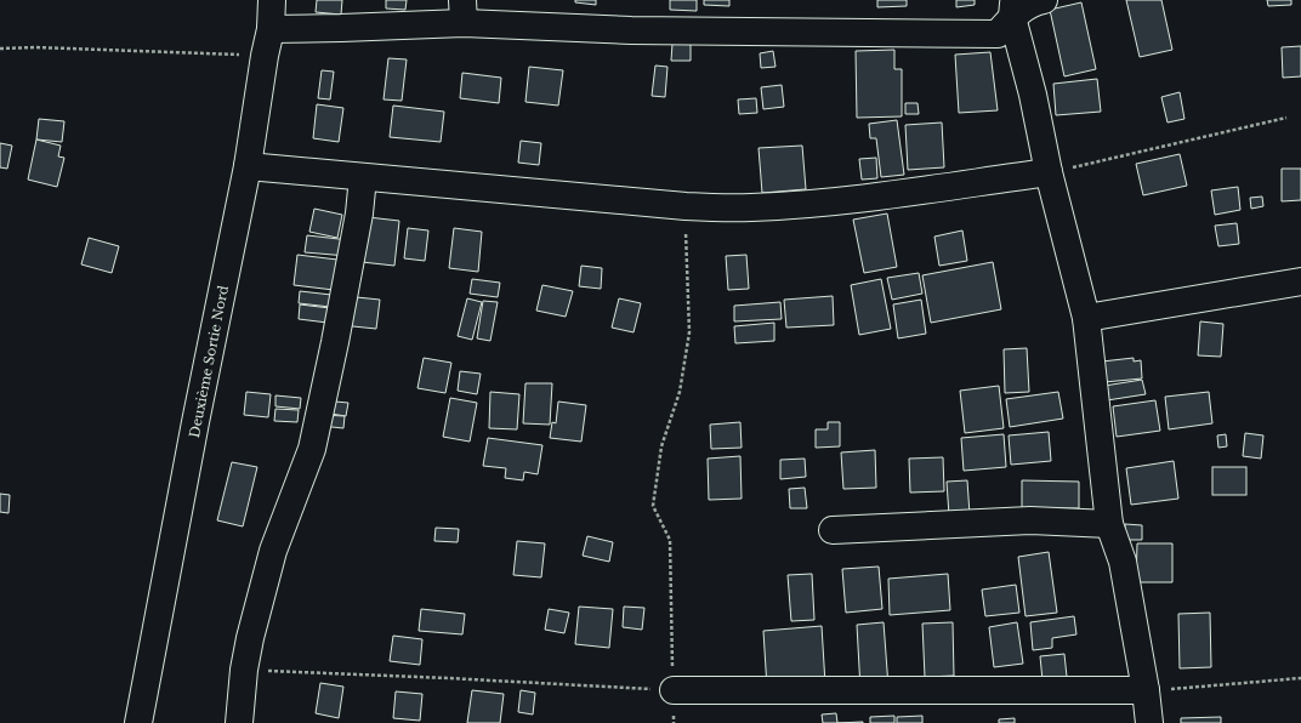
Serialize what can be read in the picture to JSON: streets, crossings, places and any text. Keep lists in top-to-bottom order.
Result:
{
  "streets": {
    "street": ["Deuxième Sortie Nord"]
  }
}
